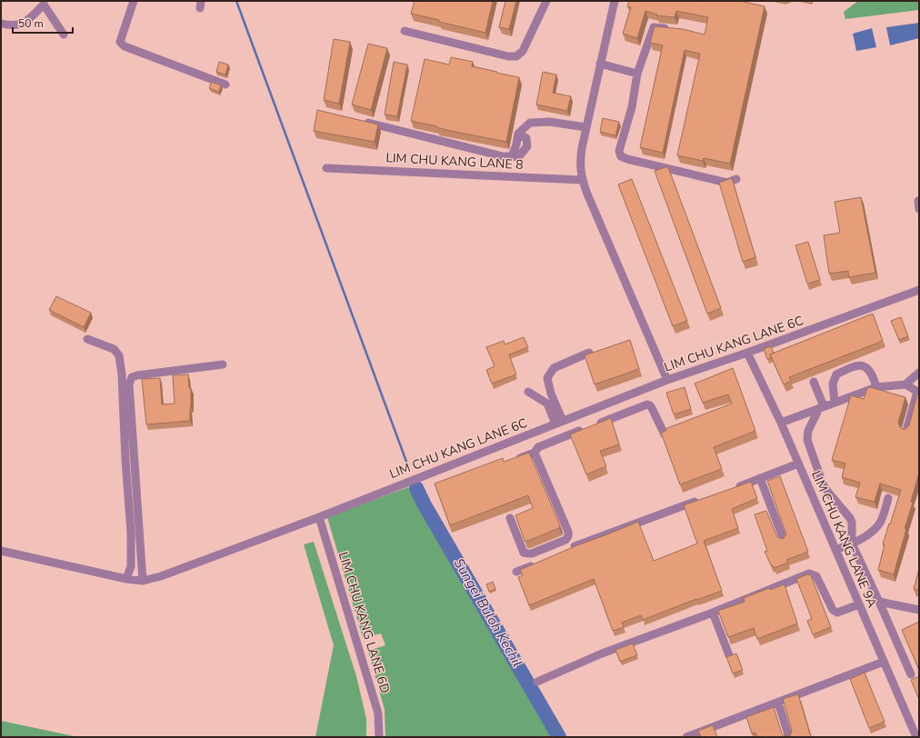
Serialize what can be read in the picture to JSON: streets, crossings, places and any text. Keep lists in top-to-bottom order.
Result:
{
  "streets": {
    "street": [
      "LIM CHU KANG LANE 8",
      "LIM CHU KANG LANE 6C",
      "LIM CHU KANG LANE 9A",
      "LIM CHU KANG LANE 6D"
    ]
  },
  "crossings": [
    ["LIM CHU KANG LANE 6C", "LIM CHU KANG LANE 9A"],
    ["LIM CHU KANG LANE 6C", "LIM CHU KANG LANE 6D"]
  ],
  "water": ["Sungei Buloh Kechil"],
  "scale_bar": "50 m"
}
